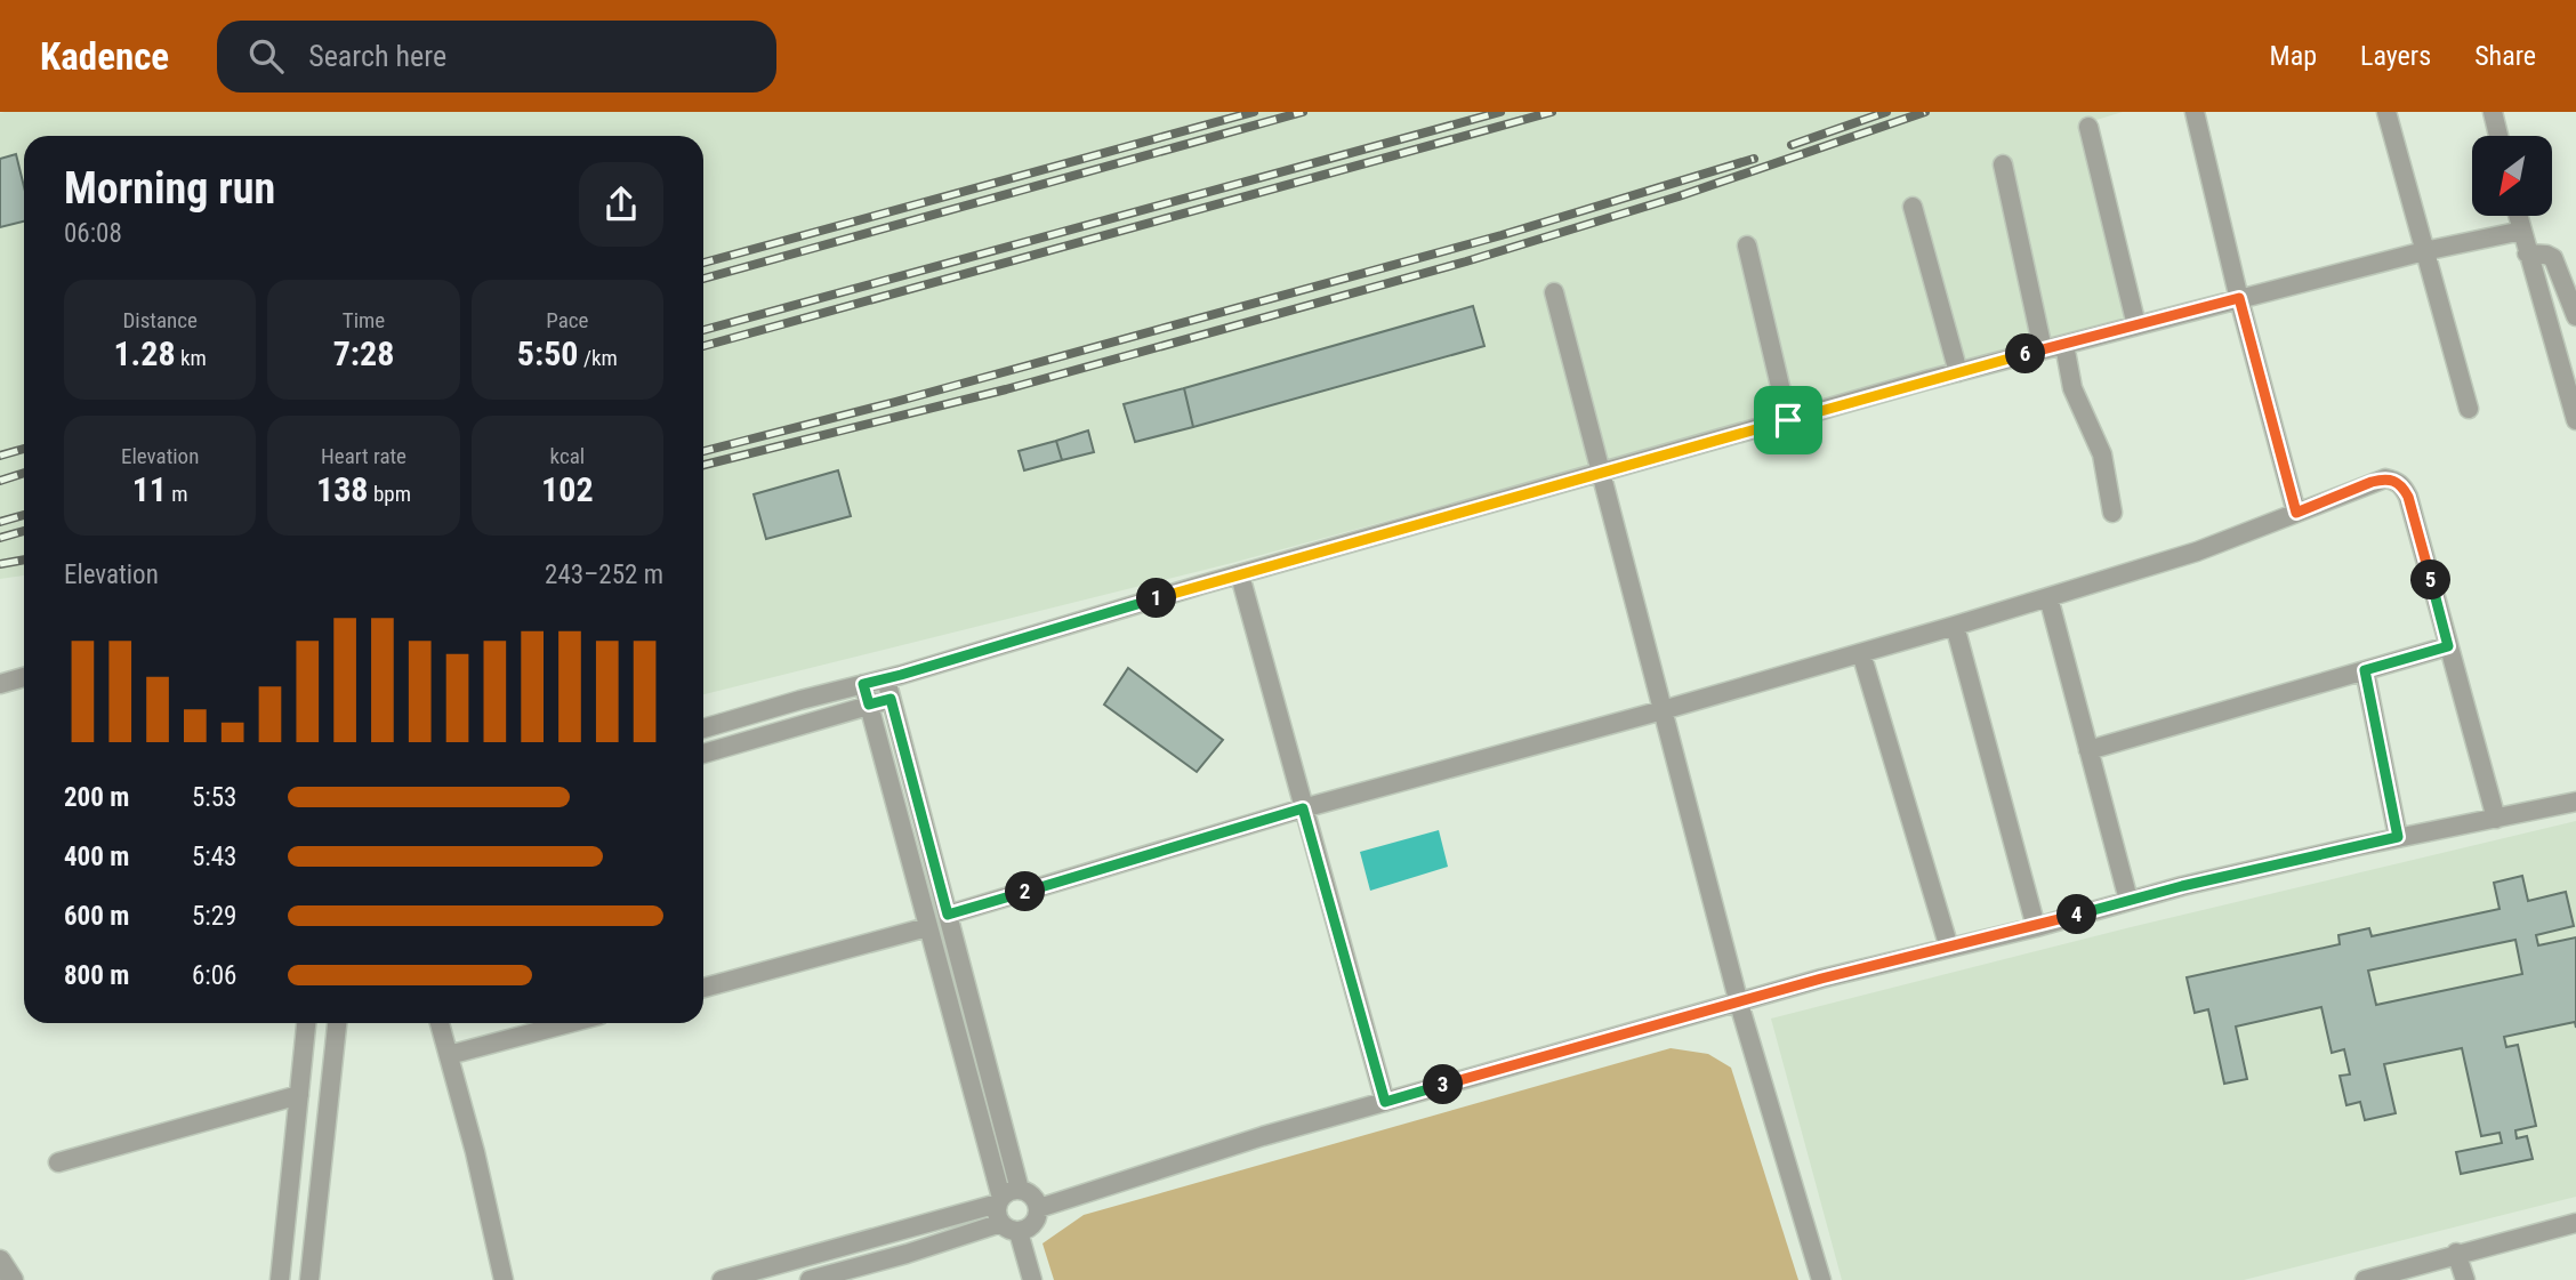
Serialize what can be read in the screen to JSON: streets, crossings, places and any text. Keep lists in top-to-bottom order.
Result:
{
  "north": "bottom left",
  "page": {
    "header": "Kadence",
    "search": "Search here",
    "nav": ["Map", "Layers", "Share"],
    "heading": ["Morning run", "06:08"],
    "stats": [
      ["Distance", "1.28 km"],
      ["Time", "7:28"],
      ["Pace", "5:50 /km"],
      ["Elevation", "11 m"],
      ["Heart rate", "138 bpm"],
      ["kcal", "102"]
    ],
    "pins": [
      "6",
      "5",
      "1",
      "2",
      "4",
      "3"
    ],
    "chart": ["Elevation", "243–252 m"],
    "list": [
      {
        "name": "200 m",
        "note": "5:53"
      },
      {
        "name": "400 m",
        "note": "5:43"
      },
      {
        "name": "600 m",
        "note": "5:29"
      },
      {
        "name": "800 m",
        "note": "6:06"
      }
    ]
  }
}
